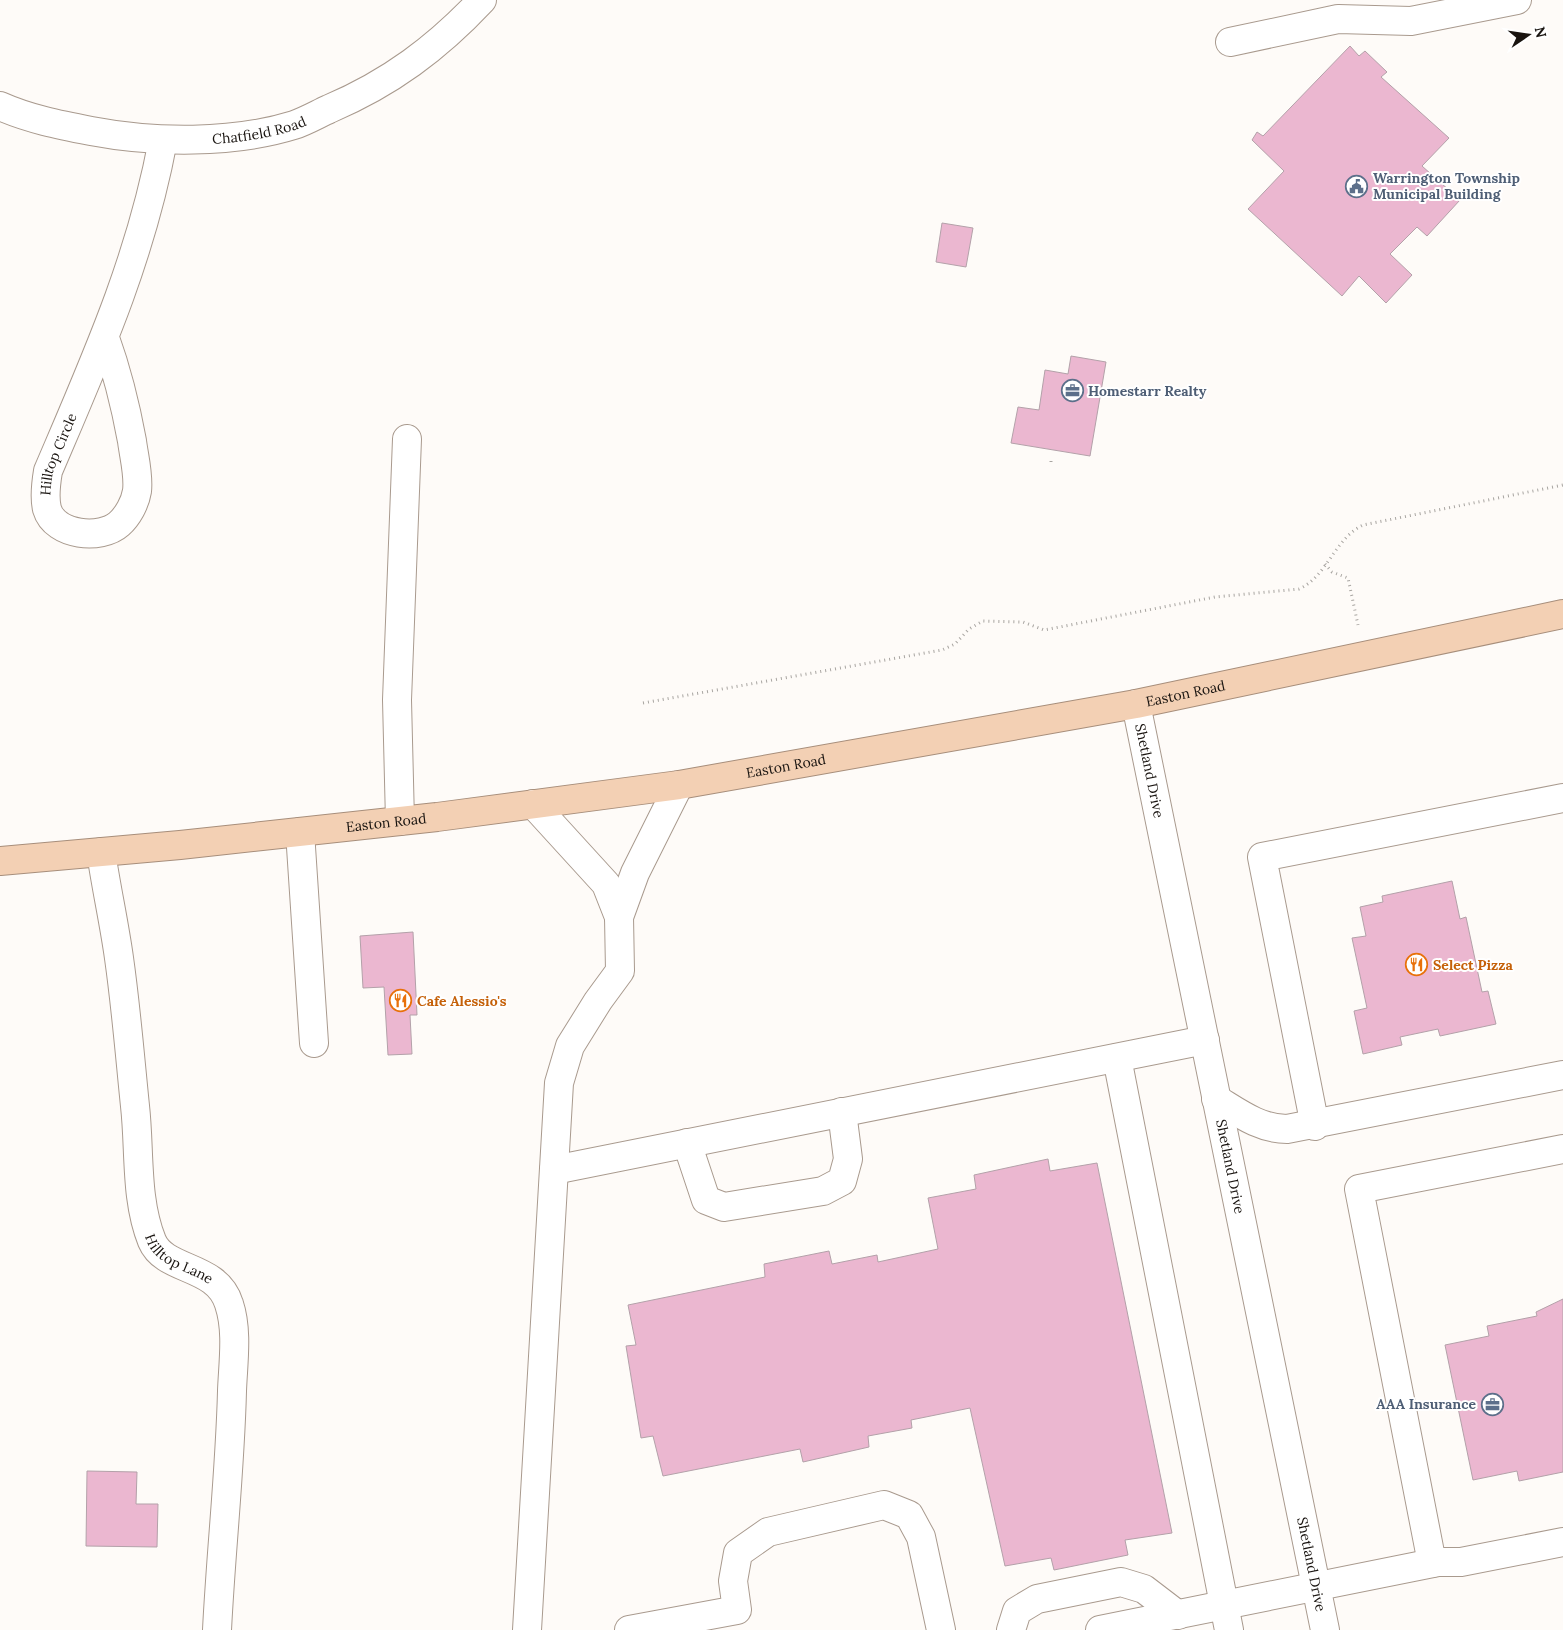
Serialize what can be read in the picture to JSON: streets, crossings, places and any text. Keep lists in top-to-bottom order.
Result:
{
  "streets": {
    "highway": ["Easton Road"],
    "street": [
      "Chatfield Road",
      "Hilltop Circle",
      "Shetland Drive",
      "Hilltop Lane"
    ]
  },
  "crossings": [
    ["Chatfield Road", "Hilltop Circle"],
    ["Easton Road", "Shetland Drive"],
    ["Easton Road", "Hilltop Lane"]
  ],
  "places": {
    "public building": ["Warrington Township Municipal Building"],
    "office": ["Homestarr Realty", "AAA Insurance"],
    "restaurant": ["Select Pizza", "Cafe Alessio's"]
  },
  "north": "right"
}
